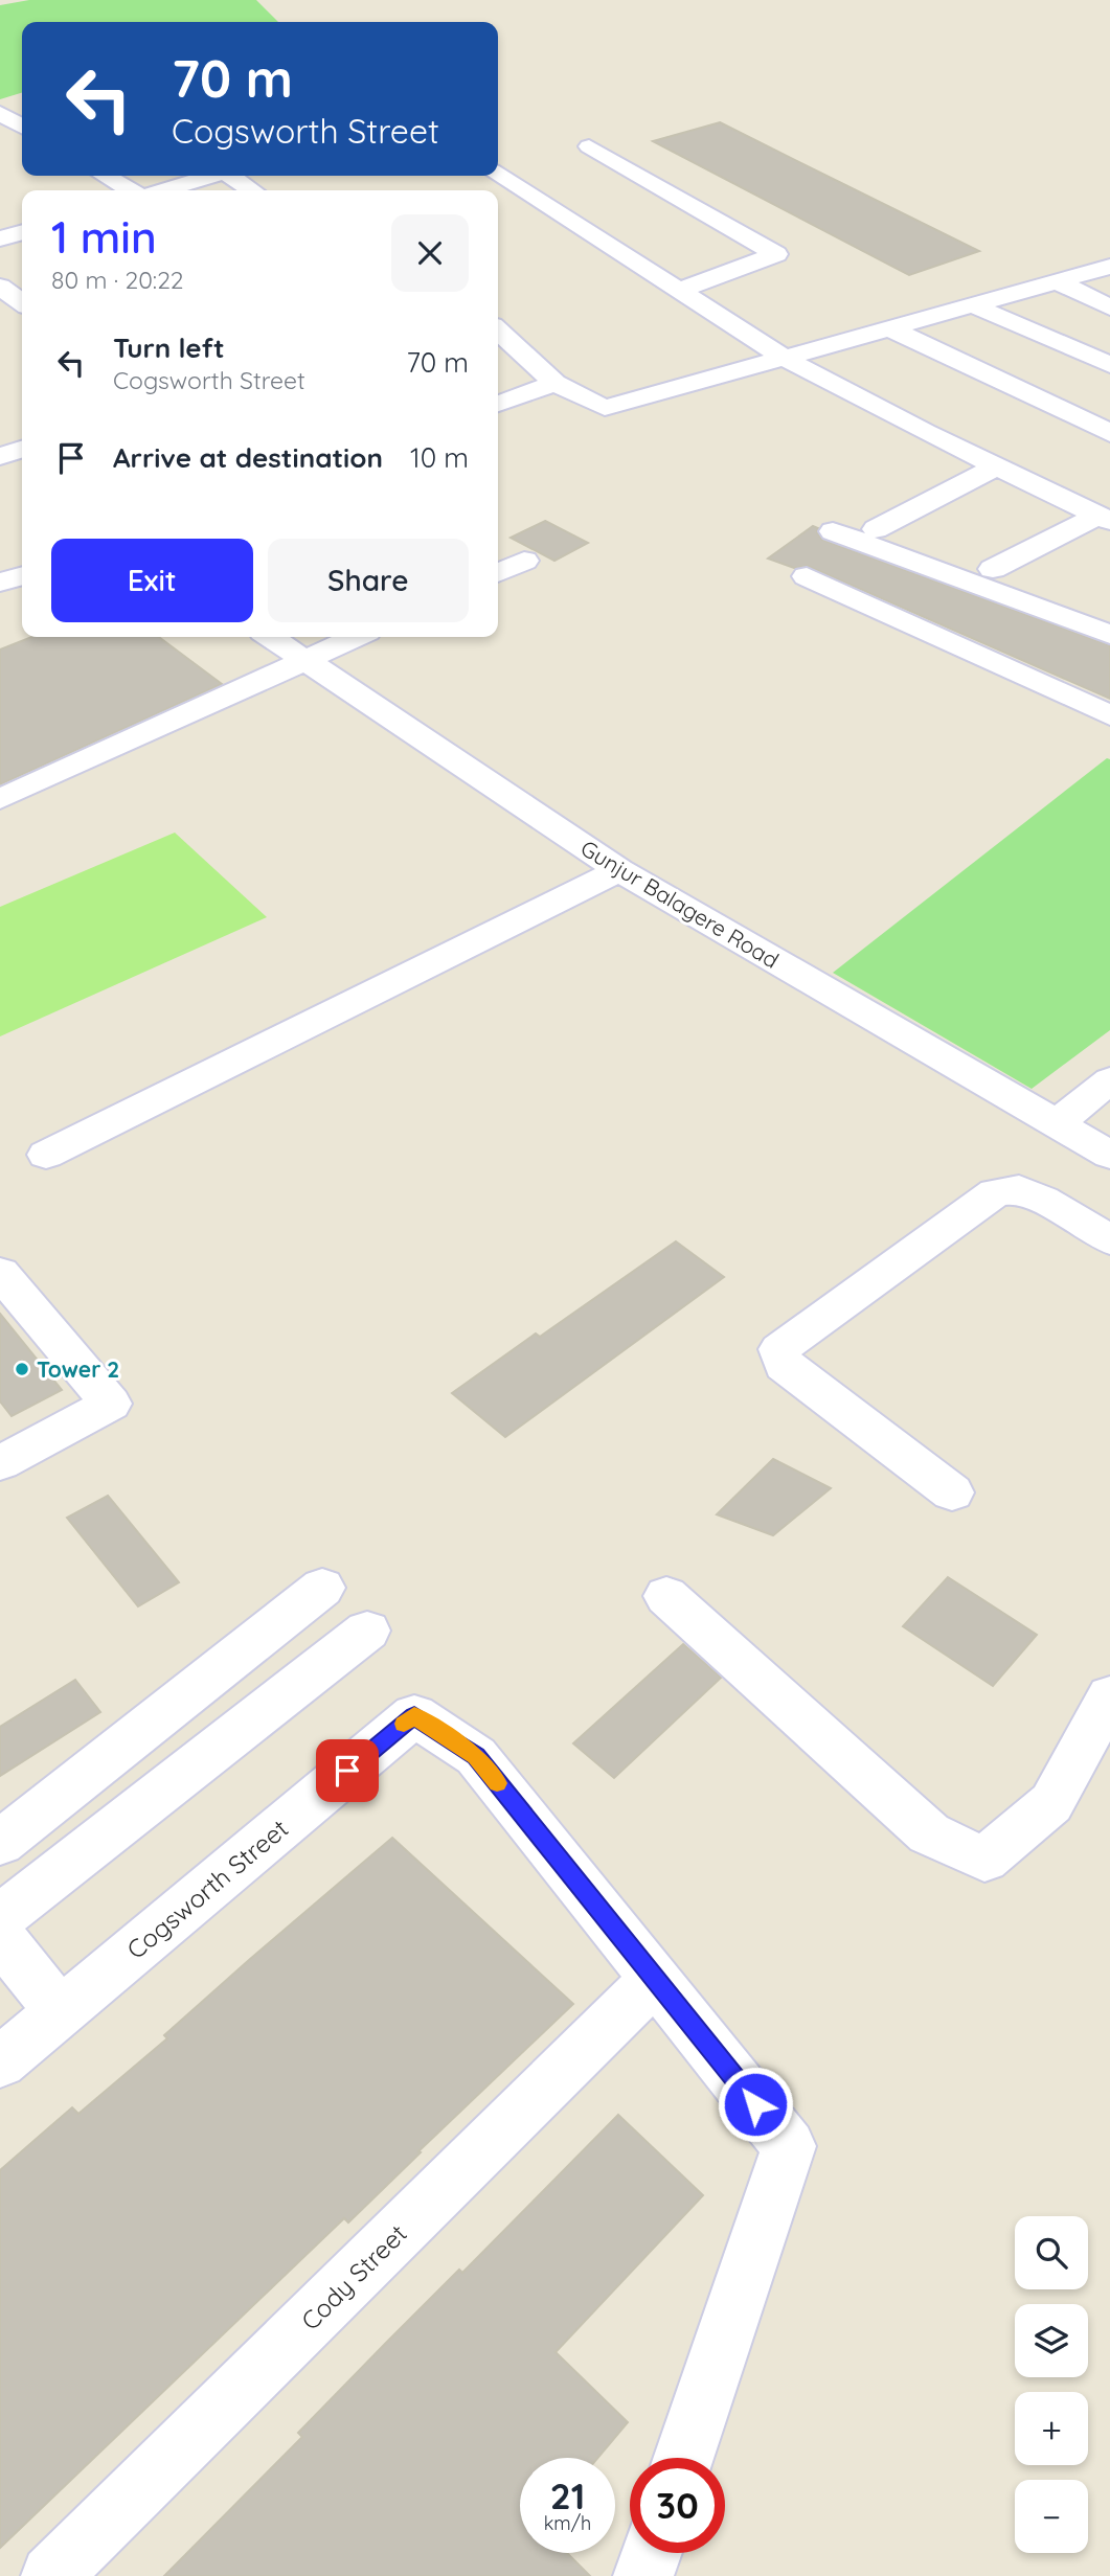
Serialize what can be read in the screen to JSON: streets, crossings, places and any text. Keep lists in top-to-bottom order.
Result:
{
  "streets": {
    "street": ["Gunjur Balagere Road", "Cogsworth Street", "Cody Street"]
  },
  "crossings": [
    ["Cogsworth Street", "Cody Street"]
  ],
  "places": ["Tower 2"],
  "page": {
    "turn": ["70 m", "Cogsworth Street"],
    "heading": ["1 min", "80 m · 20:22"],
    "list": [
      {
        "name": "Turn left",
        "note": "Cogsworth Street",
        "value": "70 m"
      },
      {
        "name": "Arrive at destination",
        "value": "10 m"
      }
    ],
    "buttons": ["Exit", "Share"],
    "map_buttons": ["+", "−"],
    "speed": "21 km/h",
    "limit": "30"
  }
}
